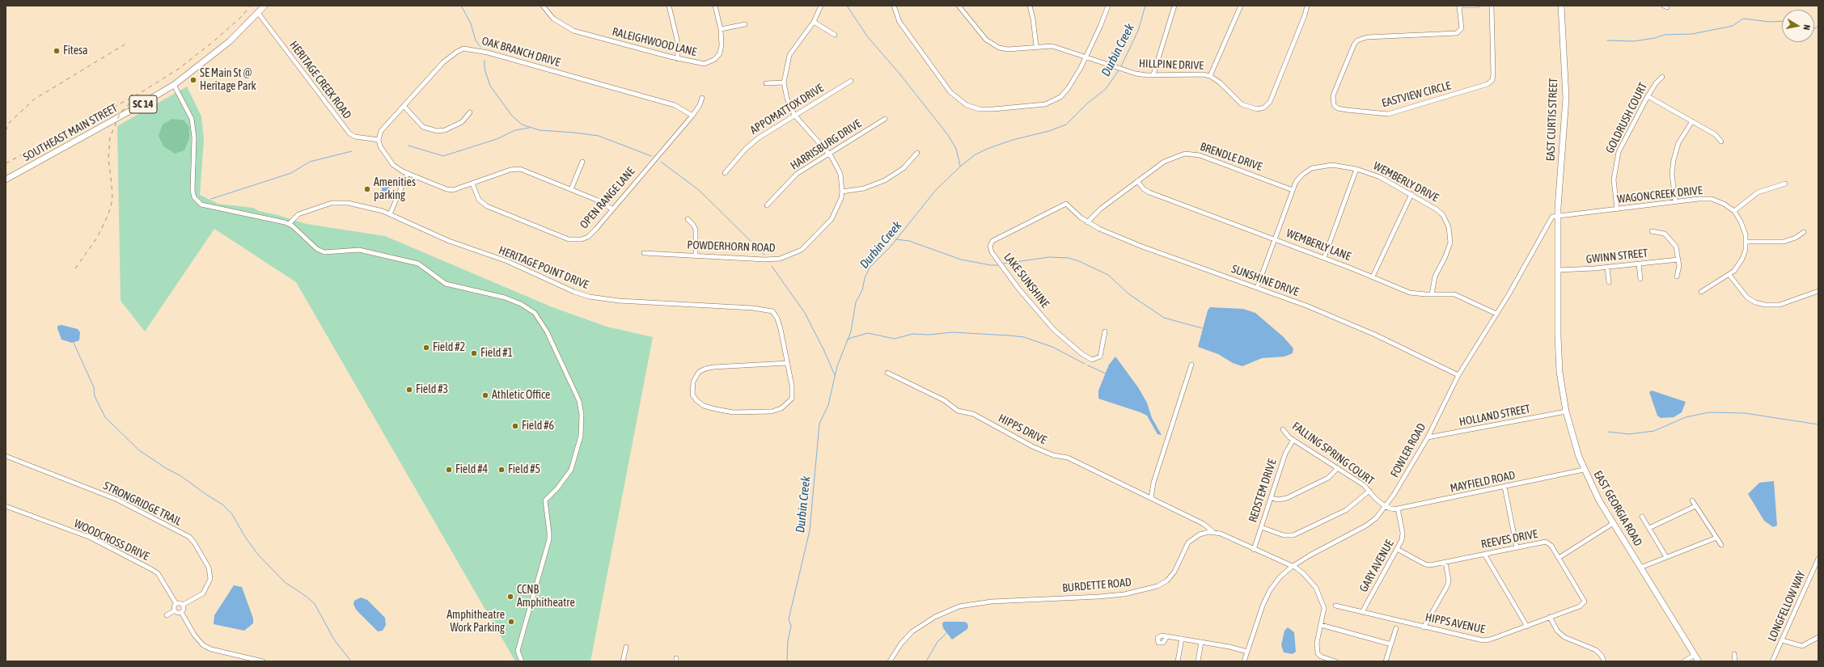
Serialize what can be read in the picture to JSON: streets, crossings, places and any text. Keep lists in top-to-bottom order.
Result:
{
  "streets": {
    "main road": [
      "SC 14",
      "EAST CURTIS STREET",
      "SOUTHEAST MAIN STREET",
      "EAST GEORGIA ROAD"
    ],
    "street": [
      "RALEIGHWOOD LANE",
      "OAK BRANCH DRIVE",
      "HILLPINE DRIVE",
      "HERITAGE CREEK ROAD",
      "EASTVIEW CIRCLE",
      "APPOMATTOX DRIVE",
      "GOLDRUSH COURT",
      "HARRISBURG DRIVE",
      "BRENDLE DRIVE",
      "WEMBERLY DRIVE",
      "WAGONCREEK DRIVE",
      "OPEN RANGE LANE",
      "WEMBERLY LANE",
      "POWDERHORN ROAD",
      "GWINN STREET",
      "HERITAGE POINT DRIVE",
      "LAKE SUNSHINE",
      "SUNSHINE DRIVE",
      "HOLLAND STREET",
      "HIPPS DRIVE",
      "FOWLER ROAD",
      "FALLING SPRING COURT",
      "MAYFIELD ROAD",
      "REDSTEM DRIVE",
      "STRONGRIDGE TRAIL",
      "REEVES DRIVE",
      "WOODCROSS DRIVE",
      "GARY AVENUE",
      "BURDETTE ROAD",
      "LONGFELLOW WAY",
      "HIPPS AVENUE"
    ]
  },
  "crossings": [
    ["OAK BRANCH DRIVE", "HERITAGE CREEK ROAD"],
    ["OAK BRANCH DRIVE", "OPEN RANGE LANE"],
    ["HERITAGE CREEK ROAD", "SOUTHEAST MAIN STREET"],
    ["APPOMATTOX DRIVE", "POWDERHORN ROAD"],
    ["GOLDRUSH COURT", "WAGONCREEK DRIVE"],
    ["EAST CURTIS STREET", "WAGONCREEK DRIVE"],
    ["EAST CURTIS STREET", "FOWLER ROAD"],
    ["EAST CURTIS STREET", "EAST GEORGIA ROAD"],
    ["HARRISBURG DRIVE", "POWDERHORN ROAD"],
    ["BRENDLE DRIVE", "WEMBERLY DRIVE"],
    ["BRENDLE DRIVE", "WEMBERLY LANE"],
    ["BRENDLE DRIVE", "SUNSHINE DRIVE"],
    ["WEMBERLY DRIVE", "WEMBERLY LANE"],
    ["WEMBERLY DRIVE", "SUNSHINE DRIVE"],
    ["WAGONCREEK DRIVE", "FOWLER ROAD"],
    ["WAGONCREEK DRIVE", "EAST GEORGIA ROAD"],
    ["WEMBERLY LANE", "FOWLER ROAD"],
    ["GWINN STREET", "EAST GEORGIA ROAD"],
    ["LAKE SUNSHINE", "SUNSHINE DRIVE"],
    ["SUNSHINE DRIVE", "FOWLER ROAD"],
    ["HOLLAND STREET", "FOWLER ROAD"],
    ["HOLLAND STREET", "EAST GEORGIA ROAD"],
    ["HIPPS DRIVE", "BURDETTE ROAD"],
    ["FOWLER ROAD", "FALLING SPRING COURT"],
    ["FOWLER ROAD", "MAYFIELD ROAD"],
    ["FOWLER ROAD", "EAST GEORGIA ROAD"],
    ["FALLING SPRING COURT", "MAYFIELD ROAD"],
    ["FALLING SPRING COURT", "REDSTEM DRIVE"],
    ["MAYFIELD ROAD", "EAST GEORGIA ROAD"],
    ["MAYFIELD ROAD", "GARY AVENUE"],
    ["STRONGRIDGE TRAIL", "WOODCROSS DRIVE"],
    ["REEVES DRIVE", "GARY AVENUE"],
    ["REEVES DRIVE", "HIPPS AVENUE"],
    ["GARY AVENUE", "HIPPS AVENUE"]
  ],
  "water": ["Durbin Creek"],
  "places": [
    "Fitesa",
    "SE Main St @ Heritage Park",
    "Amenities parking",
    "Field #2",
    "Field #1",
    "Field #3",
    "Athletic Office",
    "Field #6",
    "Field #4",
    "Field #5",
    "CCNB Amphitheatre",
    "Amphitheatre Work Parking"
  ],
  "north": "right"
}
